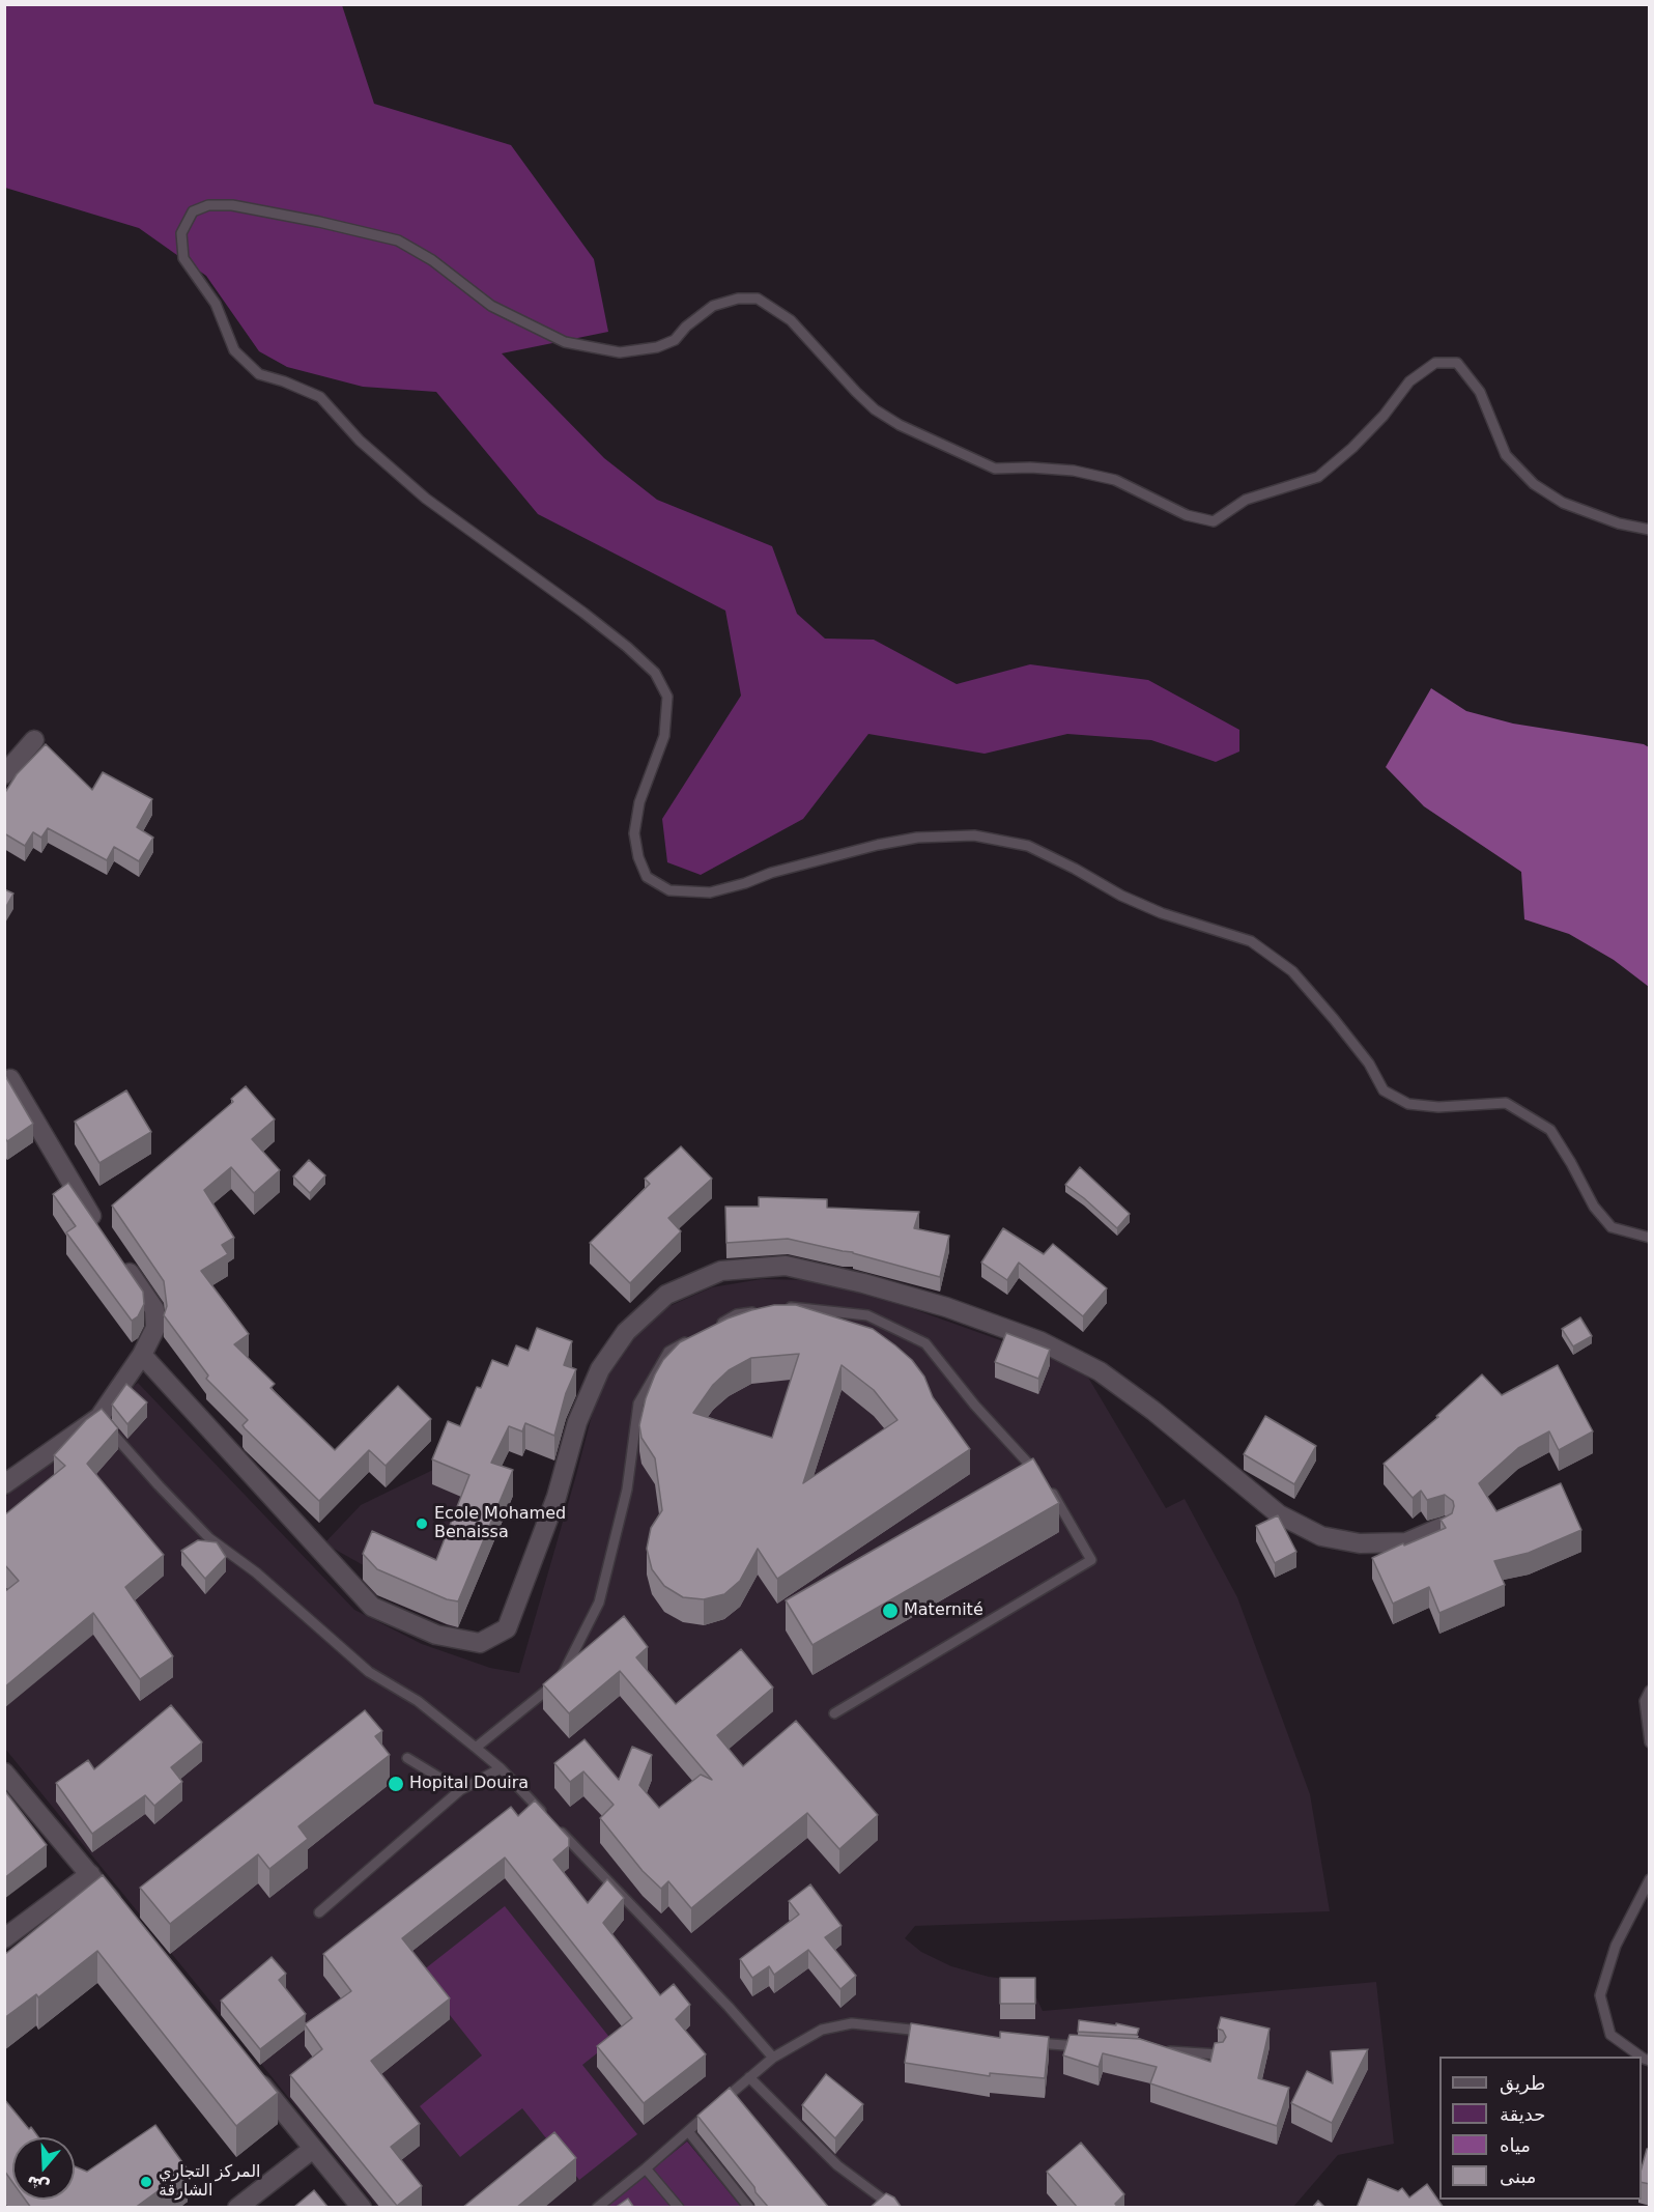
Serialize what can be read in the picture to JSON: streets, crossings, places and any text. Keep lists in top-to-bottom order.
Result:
{
  "places": [
    "Ecole Mohamed Benaissa",
    "Maternité",
    "Hopital Douira",
    "المركز التجاري الشارقة"
  ],
  "legend": [
    "طريق",
    "حديقة",
    "مياه",
    "مبنى"
  ],
  "north": "bottom"
}
